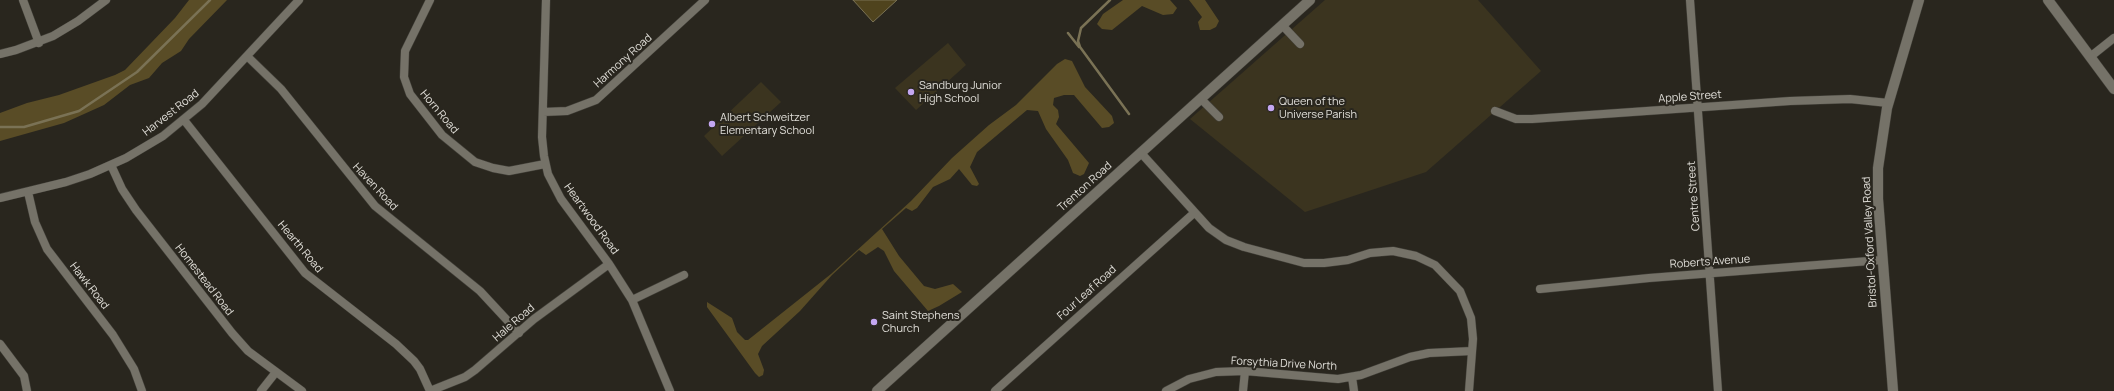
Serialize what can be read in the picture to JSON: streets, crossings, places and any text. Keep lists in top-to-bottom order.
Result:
{
  "streets": {
    "main road": ["Trenton Road", "Bristol-Oxford Valley Road"],
    "street": [
      "Harmony Road",
      "Apple Street",
      "Horn Road",
      "Harvest Road",
      "Haven Road",
      "Centre Street",
      "Heartwood Road",
      "Hearth Road",
      "Roberts Avenue",
      "Homestead Road",
      "Hawk Road",
      "Four Leaf Road",
      "Hale Road",
      "Forsythia Drive North"
    ]
  },
  "crossings": [
    ["Harmony Road", "Heartwood Road"],
    ["Apple Street", "Centre Street"],
    ["Apple Street", "Bristol-Oxford Valley Road"],
    ["Horn Road", "Heartwood Road"],
    ["Harvest Road", "Haven Road"],
    ["Harvest Road", "Hearth Road"],
    ["Harvest Road", "Homestead Road"],
    ["Harvest Road", "Hawk Road"],
    ["Haven Road", "Hale Road"],
    ["Centre Street", "Roberts Avenue"],
    ["Heartwood Road", "Hale Road"],
    ["Bristol-Oxford Valley Road", "Roberts Avenue"],
    ["Hearth Road", "Hale Road"]
  ],
  "places": [
    "Sandburg Junior High School",
    "Queen of the Universe Parish",
    "Albert Schweitzer Elementary School",
    "Saint Stephens Church"
  ]
}
